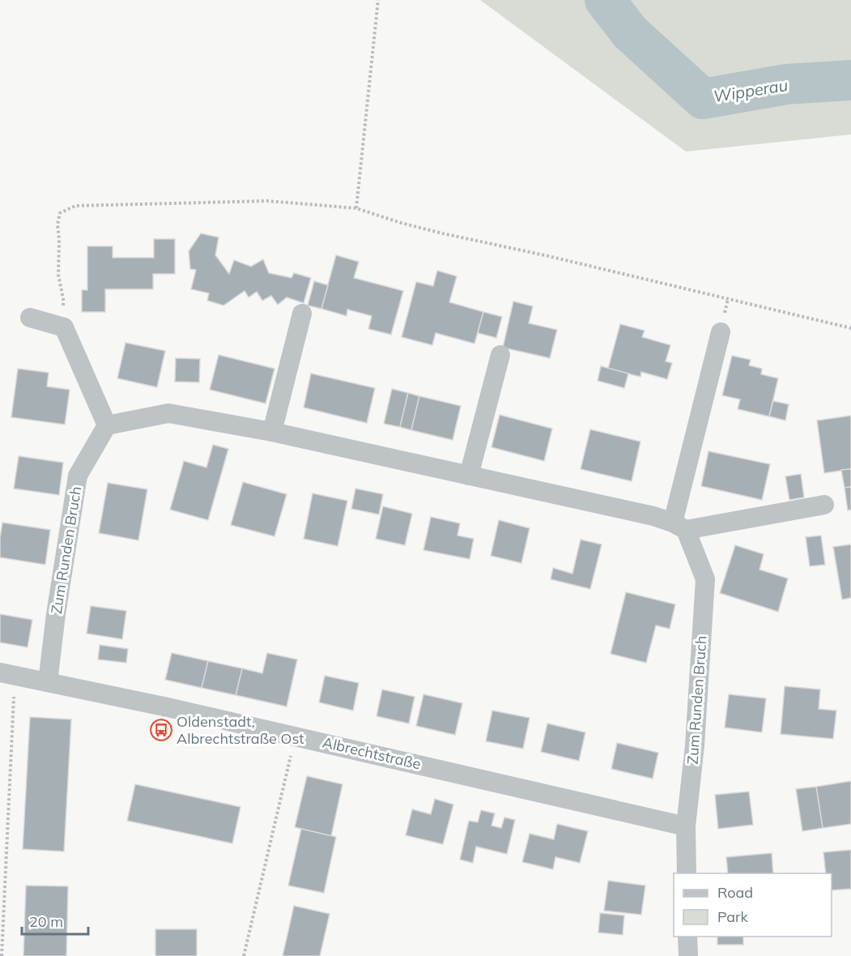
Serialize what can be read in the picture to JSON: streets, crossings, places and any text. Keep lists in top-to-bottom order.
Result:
{
  "streets": {
    "street": ["Zum Runden Bruch", "Albrechtstraße"]
  },
  "crossings": [
    ["Zum Runden Bruch", "Albrechtstraße"]
  ],
  "water": ["Wipperau"],
  "places": {
    "bus stop": ["Oldenstadt, Albrechtstraße Ost"]
  },
  "legend": ["Road", "Park"],
  "scale_bar": "20 m"
}
